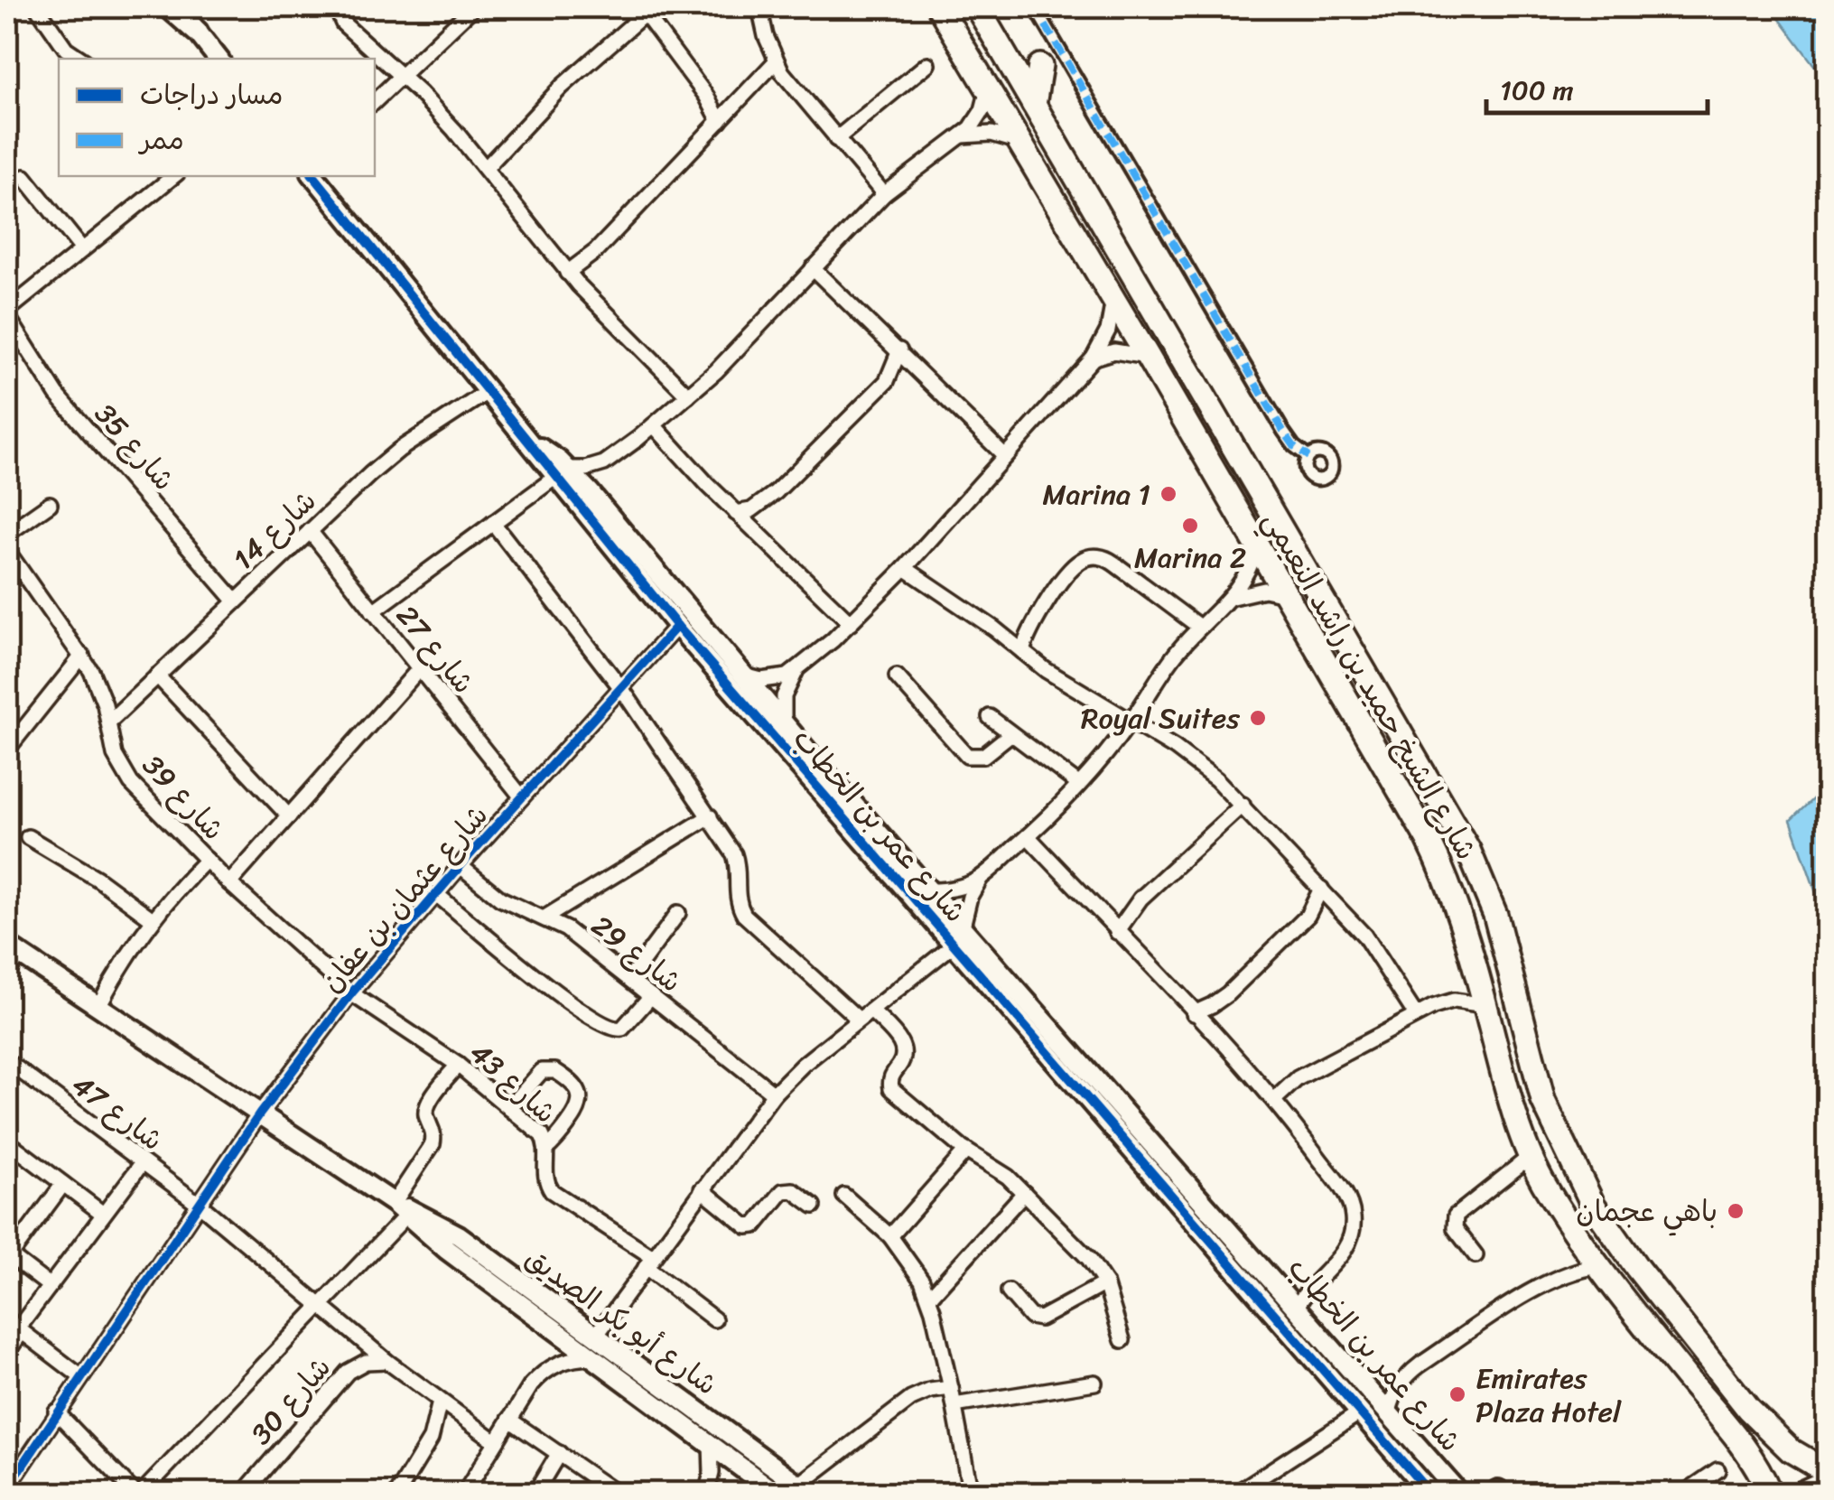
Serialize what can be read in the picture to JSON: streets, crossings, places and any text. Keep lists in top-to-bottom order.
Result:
{
  "streets": {
    "main road": ["شارع الشيخ حميد بن راشد النعيمي"],
    "street": [
      "شارع 35",
      "شارع 14",
      "شارع 27",
      "شارع 39",
      "شارع عمر بن الخطاب",
      "شارع عثمان بن عفان",
      "شارع 29",
      "شارع 43",
      "شارع 47",
      "شارع أبو بكر الصديق",
      "شارع 30"
    ]
  },
  "crossings": [
    ["شارع 35", "شارع 14"],
    ["شارع 14", "شارع 27"],
    ["شارع 14", "شارع 39"],
    ["شارع 14", "شارع عمر بن الخطاب"],
    ["شارع 27", "شارع عثمان بن عفان"],
    ["شارع 39", "شارع عثمان بن عفان"],
    ["شارع 39", "شارع 43"],
    ["شارع عمر بن الخطاب", "شارع عثمان بن عفان"],
    ["شارع عثمان بن عفان", "شارع 29"],
    ["شارع عثمان بن عفان", "شارع 43"],
    ["شارع عثمان بن عفان", "شارع 47"],
    ["شارع عثمان بن عفان", "شارع أبو بكر الصديق"],
    ["شارع 47", "شارع 30"]
  ],
  "places": [
    "Marina 1",
    "Marina 2",
    "Royal Suites",
    "باهي عجمان",
    "Emirates Plaza Hotel"
  ],
  "legend": ["مسار دراجات", "ممر"],
  "scale_bar": "100 m"
}
